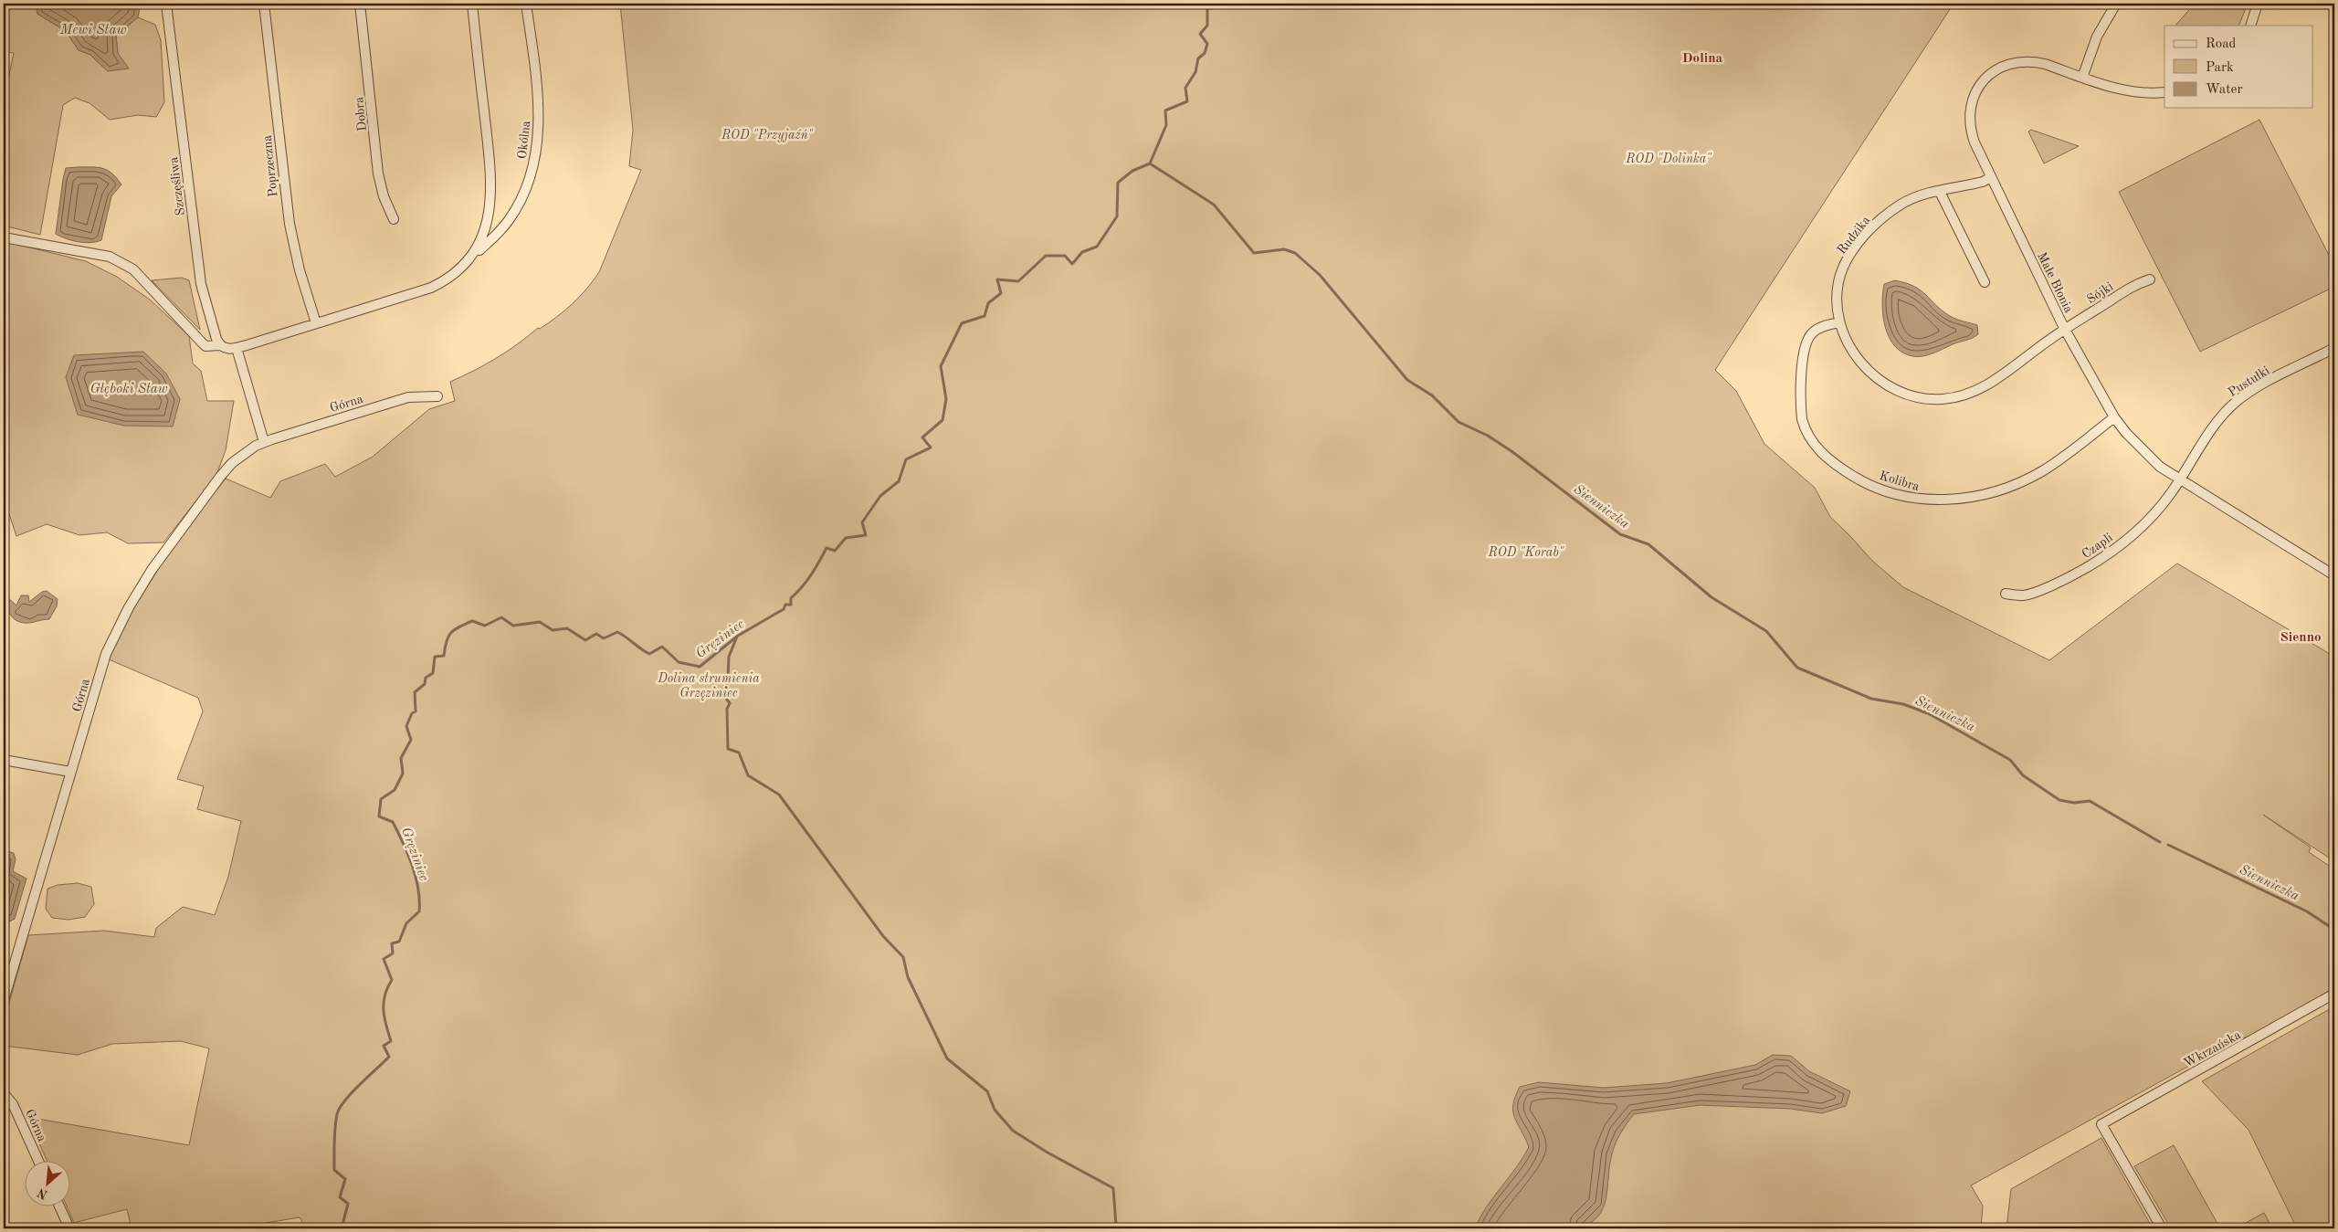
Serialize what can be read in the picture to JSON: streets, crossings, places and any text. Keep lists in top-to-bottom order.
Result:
{
  "streets": {
    "street": [
      "Dobra",
      "Okólna",
      "Poprzeczna",
      "Szczęśliwa",
      "Rudzika",
      "Małe Błonia",
      "Sójki",
      "Pustułki",
      "Górna",
      "Kolibra",
      "Czapli",
      "Wkrzańska"
    ]
  },
  "crossings": [
    ["Okólna", "Poprzeczna"],
    ["Rudzika", "Małe Błonia"],
    ["Rudzika", "Sójki"],
    ["Rudzika", "Kolibra"],
    ["Małe Błonia", "Sójki"],
    ["Małe Błonia", "Pustułki"],
    ["Małe Błonia", "Kolibra"],
    ["Małe Błonia", "Czapli"],
    ["Pustułki", "Czapli"]
  ],
  "districts": ["Dolina", "Sienno"],
  "water": [
    "Mewi Staw",
    "Głęboki Staw",
    "Sienniczka",
    "Gręziniec"
  ],
  "parks": [
    "ROD \"Przyjaźń\"",
    "ROD \"Dolinka\"",
    "ROD \"Korab\"",
    "Dolina strumienia Grzęziniec"
  ],
  "legend": ["Road", "Park", "Water"],
  "north": "bottom left"
}
